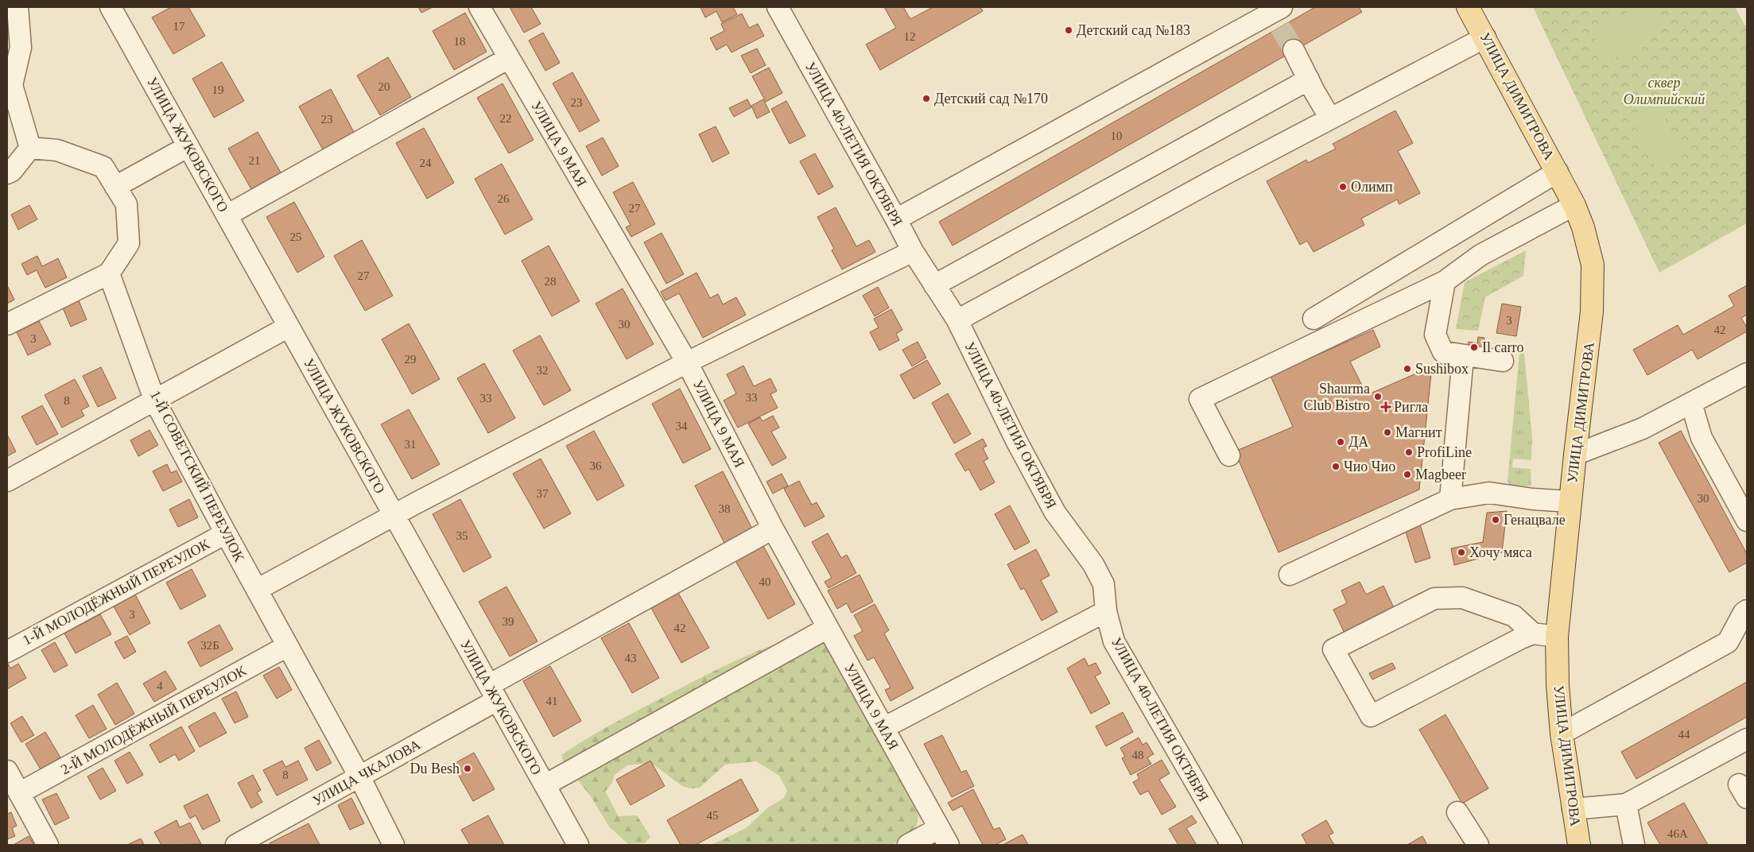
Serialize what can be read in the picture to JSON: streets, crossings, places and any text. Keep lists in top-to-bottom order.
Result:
{
  "streets": {
    "main road": ["УЛИЦА ДИМИТРОВА"],
    "street": [
      "УЛИЦА 9 МАЯ",
      "УЛИЦА 40-ЛЕТИЯ ОКТЯБРЯ",
      "УЛИЦА ЖУКОВСКОГО",
      "1-Й СОВЕТСКИЙ ПЕРЕУЛОК",
      "1-Й МОЛОДЁЖНЫЙ ПЕРЕУЛОК",
      "2-Й МОЛОДЁЖНЫЙ ПЕРЕУЛОК",
      "УЛИЦА ЧКАЛОВА"
    ]
  },
  "crossings": [
    ["УЛИЦА 9 МАЯ", "УЛИЦА ЧКАЛОВА"],
    ["УЛИЦА ЖУКОВСКОГО", "УЛИЦА ЧКАЛОВА"],
    ["1-Й СОВЕТСКИЙ ПЕРЕУЛОК", "1-Й МОЛОДЁЖНЫЙ ПЕРЕУЛОК"],
    ["1-Й СОВЕТСКИЙ ПЕРЕУЛОК", "2-Й МОЛОДЁЖНЫЙ ПЕРЕУЛОК"],
    ["1-Й СОВЕТСКИЙ ПЕРЕУЛОК", "УЛИЦА ЧКАЛОВА"]
  ],
  "parks": ["сквер Олимпийский"],
  "places": {
    "other": [
      "Детский сад №183",
      "Детский сад №170",
      "Олимп",
      "Il carro",
      "Sushibox",
      "Shaurma Club Bistro",
      "Магнит",
      "ДА",
      "ProfiLine",
      "Чио Чио",
      "Magbeer",
      "Генацвале",
      "Хочу мяса",
      "Du Besh"
    ],
    "health": ["Ригла"]
  },
  "house_numbers": [
    "17",
    "12",
    "18",
    "20",
    "19",
    "23",
    "22",
    "23",
    "10",
    "21",
    "24",
    "26",
    "27",
    "25",
    "27",
    "28",
    "3",
    "30",
    "42",
    "3",
    "29",
    "32",
    "33",
    "33",
    "8",
    "34",
    "31",
    "36",
    "37",
    "30",
    "38",
    "35",
    "40",
    "3",
    "39",
    "42",
    "32Б",
    "43",
    "4",
    "41",
    "44",
    "48",
    "8",
    "45",
    "46А"
  ]
}
